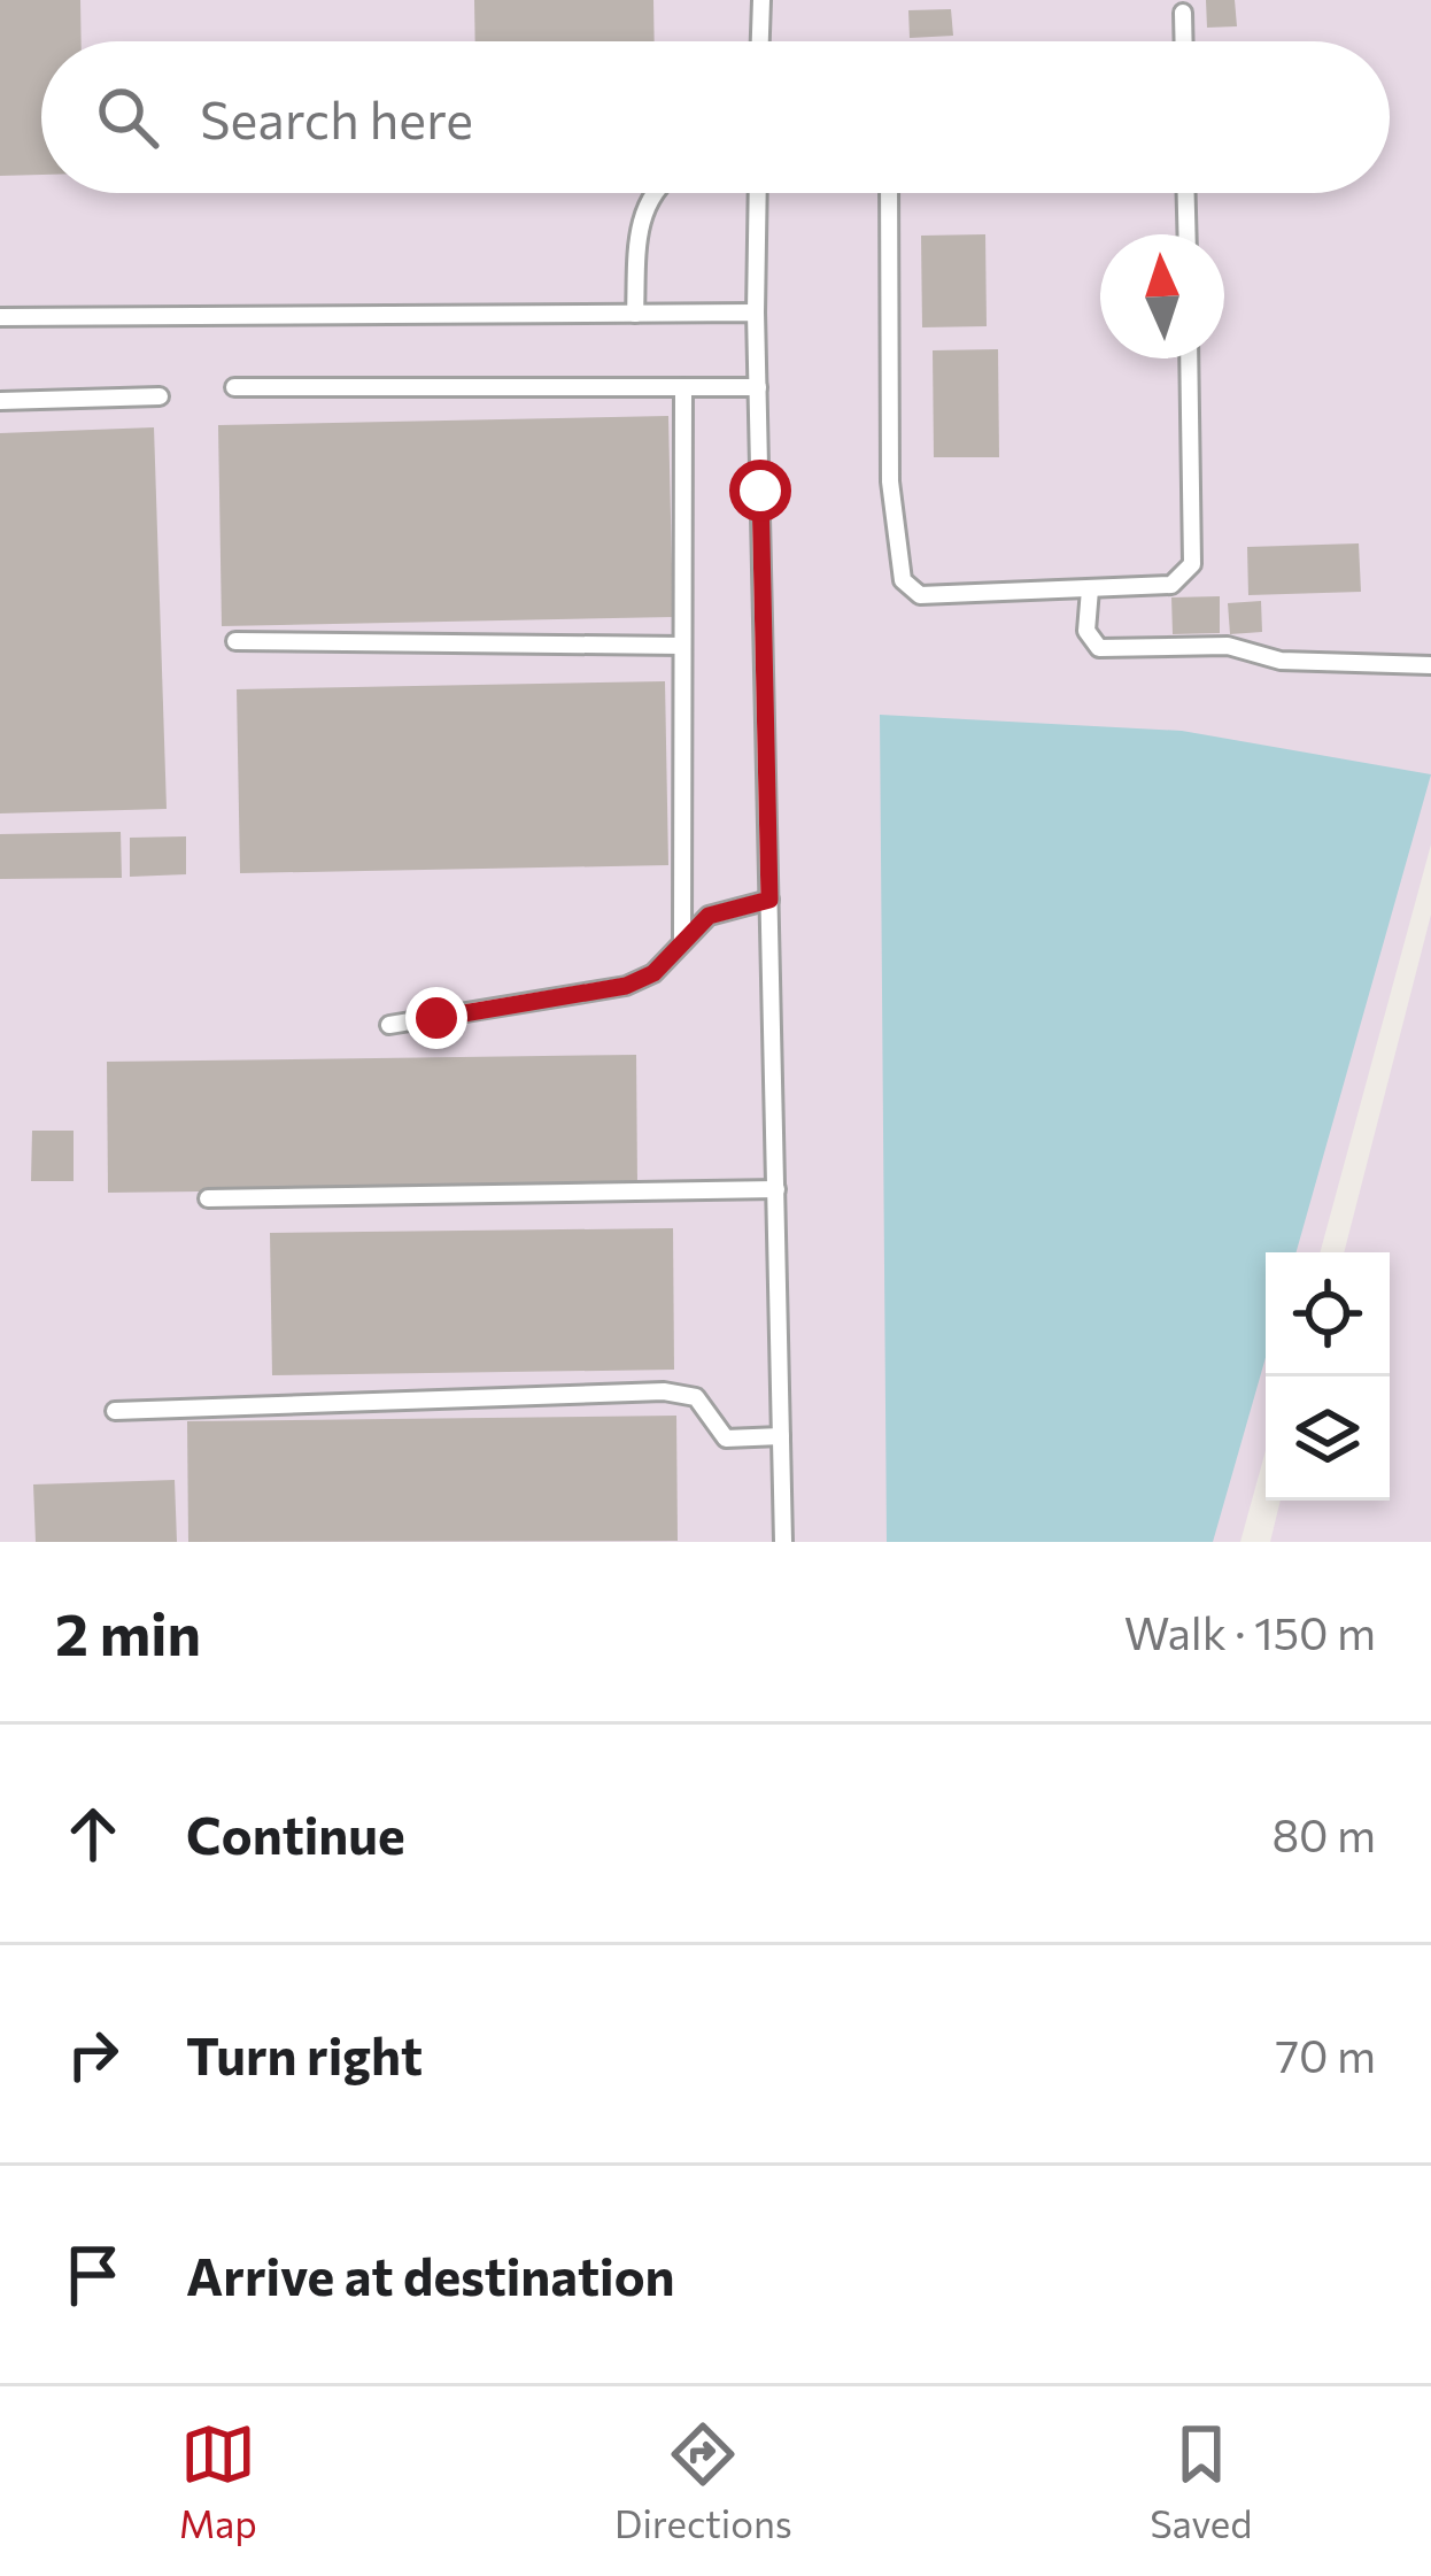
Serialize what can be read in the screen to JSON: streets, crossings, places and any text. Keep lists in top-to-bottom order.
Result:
{
  "north": "top",
  "page": {
    "search": "Search here",
    "heading": ["2 min", "Walk · 150 m"],
    "list": [
      ["Continue", "80 m"],
      ["Turn right", "70 m"],
      "Arrive at destination"
    ],
    "nav": ["Map", "Directions", "Saved"]
  }
}
